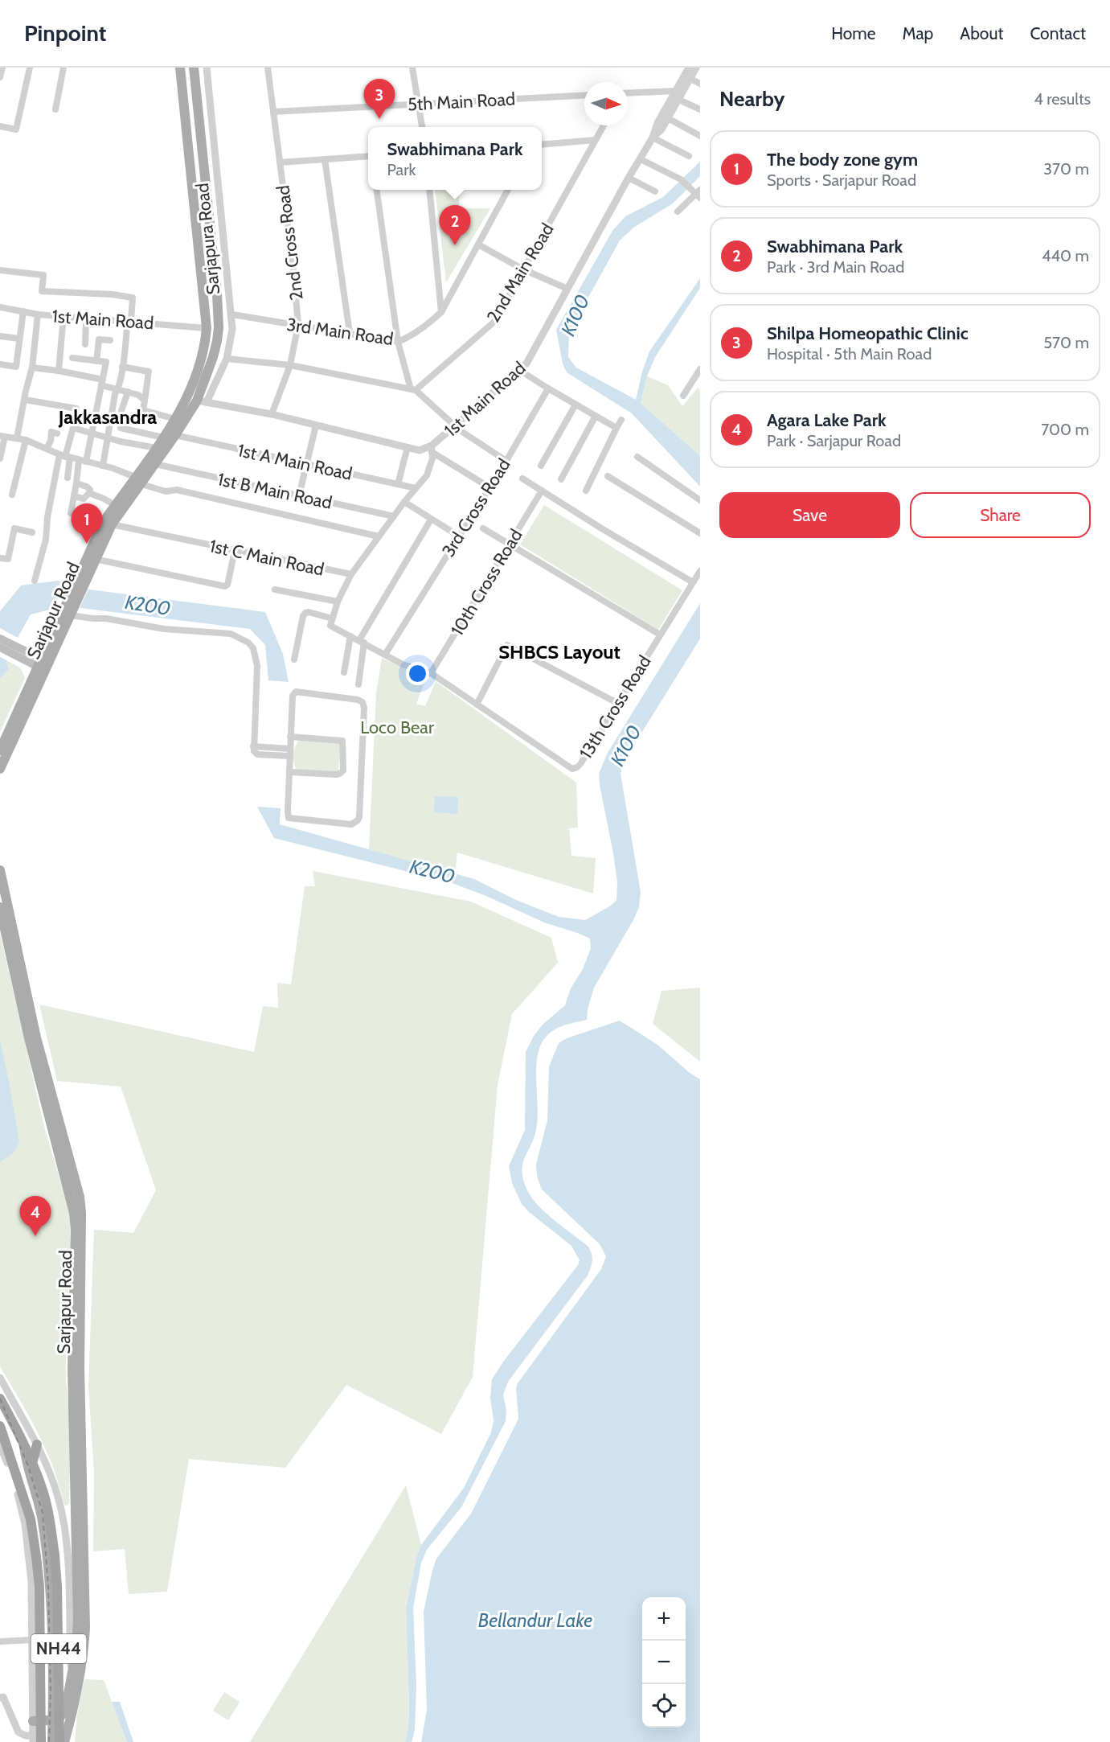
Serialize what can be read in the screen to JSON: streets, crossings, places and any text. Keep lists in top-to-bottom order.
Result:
{
  "streets": {
    "highway": ["NH44"],
    "main road": ["Sarjapura Road", "Sarjapur Road"],
    "street": [
      "5th Main Road",
      "2nd Cross Road",
      "2nd Main Road",
      "1st Main Road",
      "3rd Main Road",
      "1st A Main Road",
      "1st B Main Road",
      "3rd Cross Road",
      "1st C Main Road",
      "10th Cross Road",
      "13th Cross Road"
    ]
  },
  "crossings": [
    ["5th Main Road", "2nd Cross Road"],
    ["Sarjapura Road", "1st Main Road"],
    ["Sarjapura Road", "3rd Main Road"],
    ["Sarjapura Road", "Sarjapur Road"],
    ["2nd Cross Road", "1st Main Road"],
    ["2nd Cross Road", "3rd Main Road"],
    ["1st Main Road", "Sarjapur Road"],
    ["1st A Main Road", "Sarjapur Road"],
    ["1st B Main Road", "Sarjapur Road"],
    ["3rd Cross Road", "13th Cross Road"],
    ["1st C Main Road", "Sarjapur Road"],
    ["10th Cross Road", "13th Cross Road"]
  ],
  "districts": ["Jakkasandra", "SHBCS Layout"],
  "water": ["K100", "K200", "Bellandur Lake"],
  "parks": ["Loco Bear"],
  "north": "right",
  "page": {
    "header": "Pinpoint",
    "nav": [
      "Home",
      "Map",
      "About",
      "Contact"
    ],
    "heading": ["Nearby", "4 results"],
    "pins": [
      "3",
      "2",
      "1",
      "4"
    ],
    "popup": ["Swabhimana Park", "Park"],
    "list": [
      {
        "mark": "1",
        "name": "The body zone gym",
        "note": "Sports · Sarjapur Road",
        "value": "370 m"
      },
      {
        "mark": "2",
        "name": "Swabhimana Park",
        "note": "Park · 3rd Main Road",
        "value": "440 m"
      },
      {
        "mark": "3",
        "name": "Shilpa Homeopathic Clinic",
        "note": "Hospital · 5th Main Road",
        "value": "570 m"
      },
      {
        "mark": "4",
        "name": "Agara Lake Park",
        "note": "Park · Sarjapur Road",
        "value": "700 m"
      }
    ],
    "buttons": ["Save", "Share"],
    "map_buttons": ["+", "−"]
  }
}
